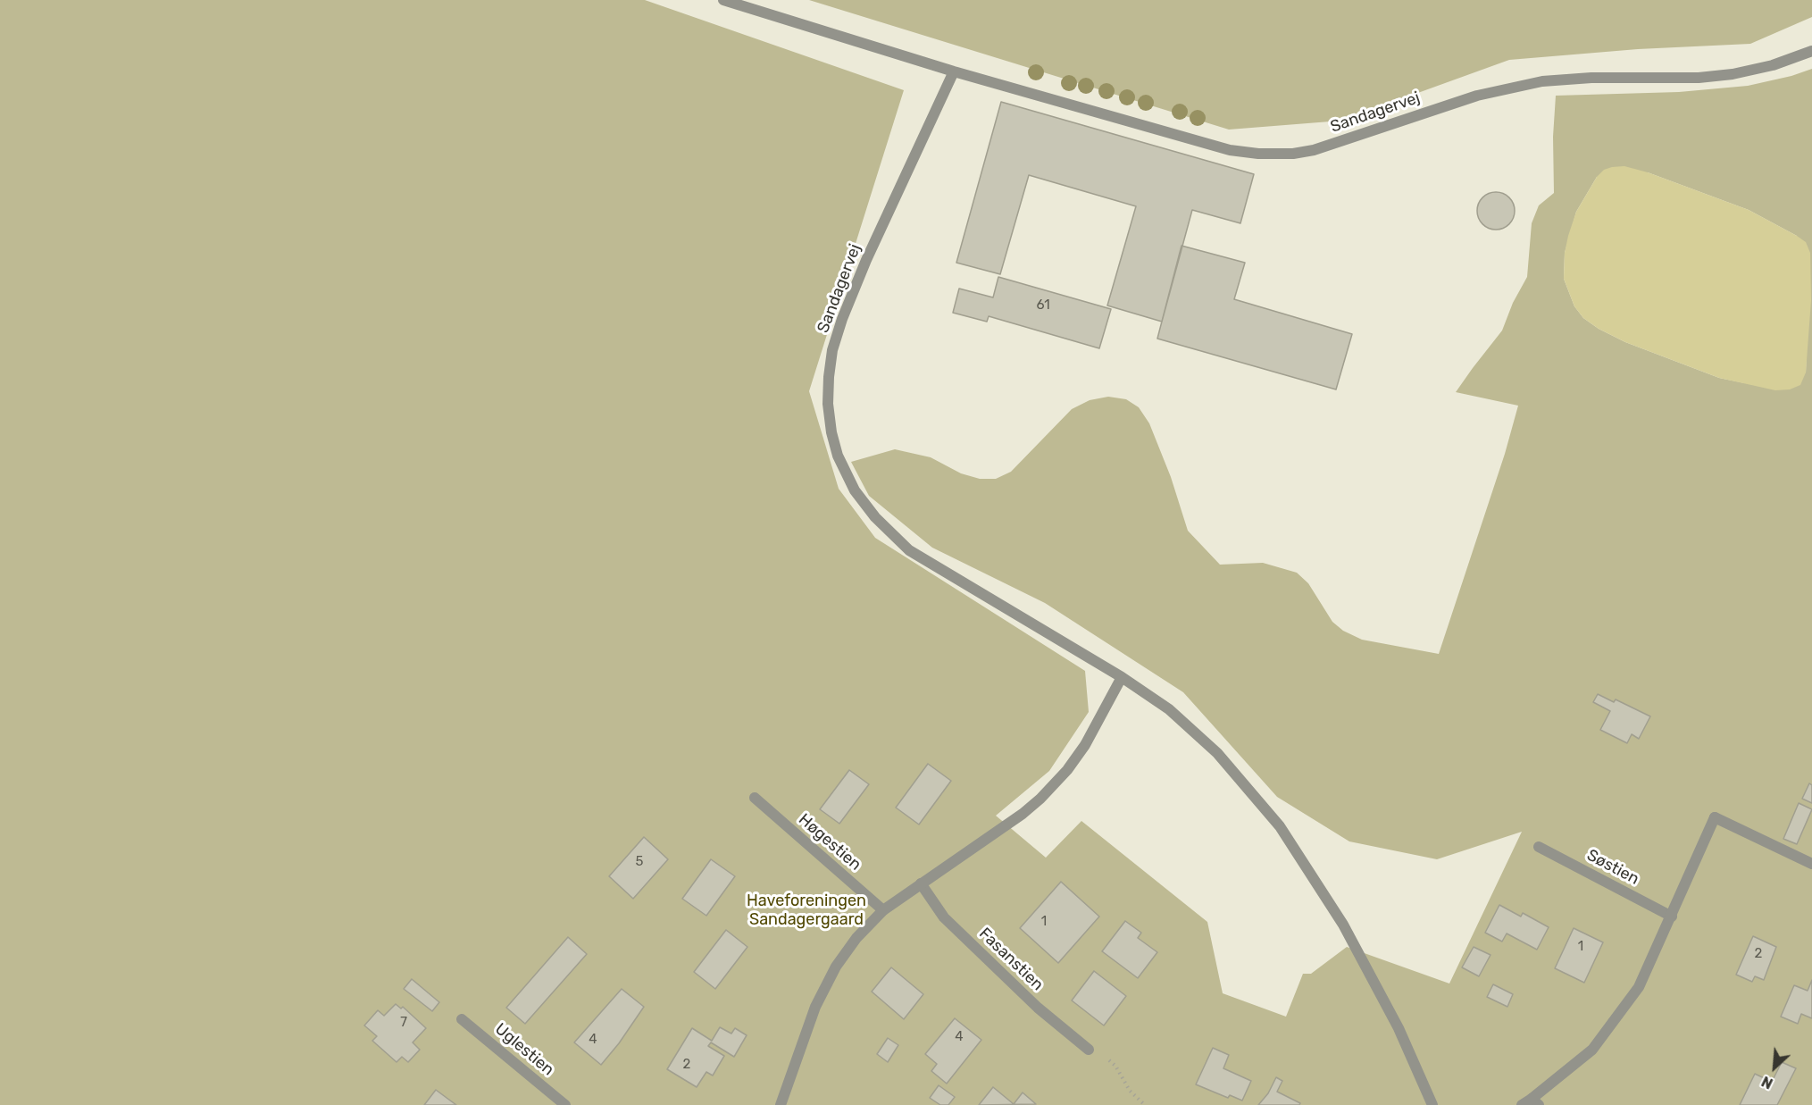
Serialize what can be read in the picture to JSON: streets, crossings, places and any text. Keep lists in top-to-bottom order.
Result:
{
  "streets": {
    "street": [
      "Sandagervej",
      "Høgestien",
      "Søstien",
      "Fasanstien",
      "Uglestien"
    ]
  },
  "parks": ["Haveforeningen Sandagergaard"],
  "house_numbers": [
    "61",
    "5",
    "1",
    "1",
    "2",
    "7",
    "4",
    "4",
    "2"
  ],
  "north": "bottom left"
}
